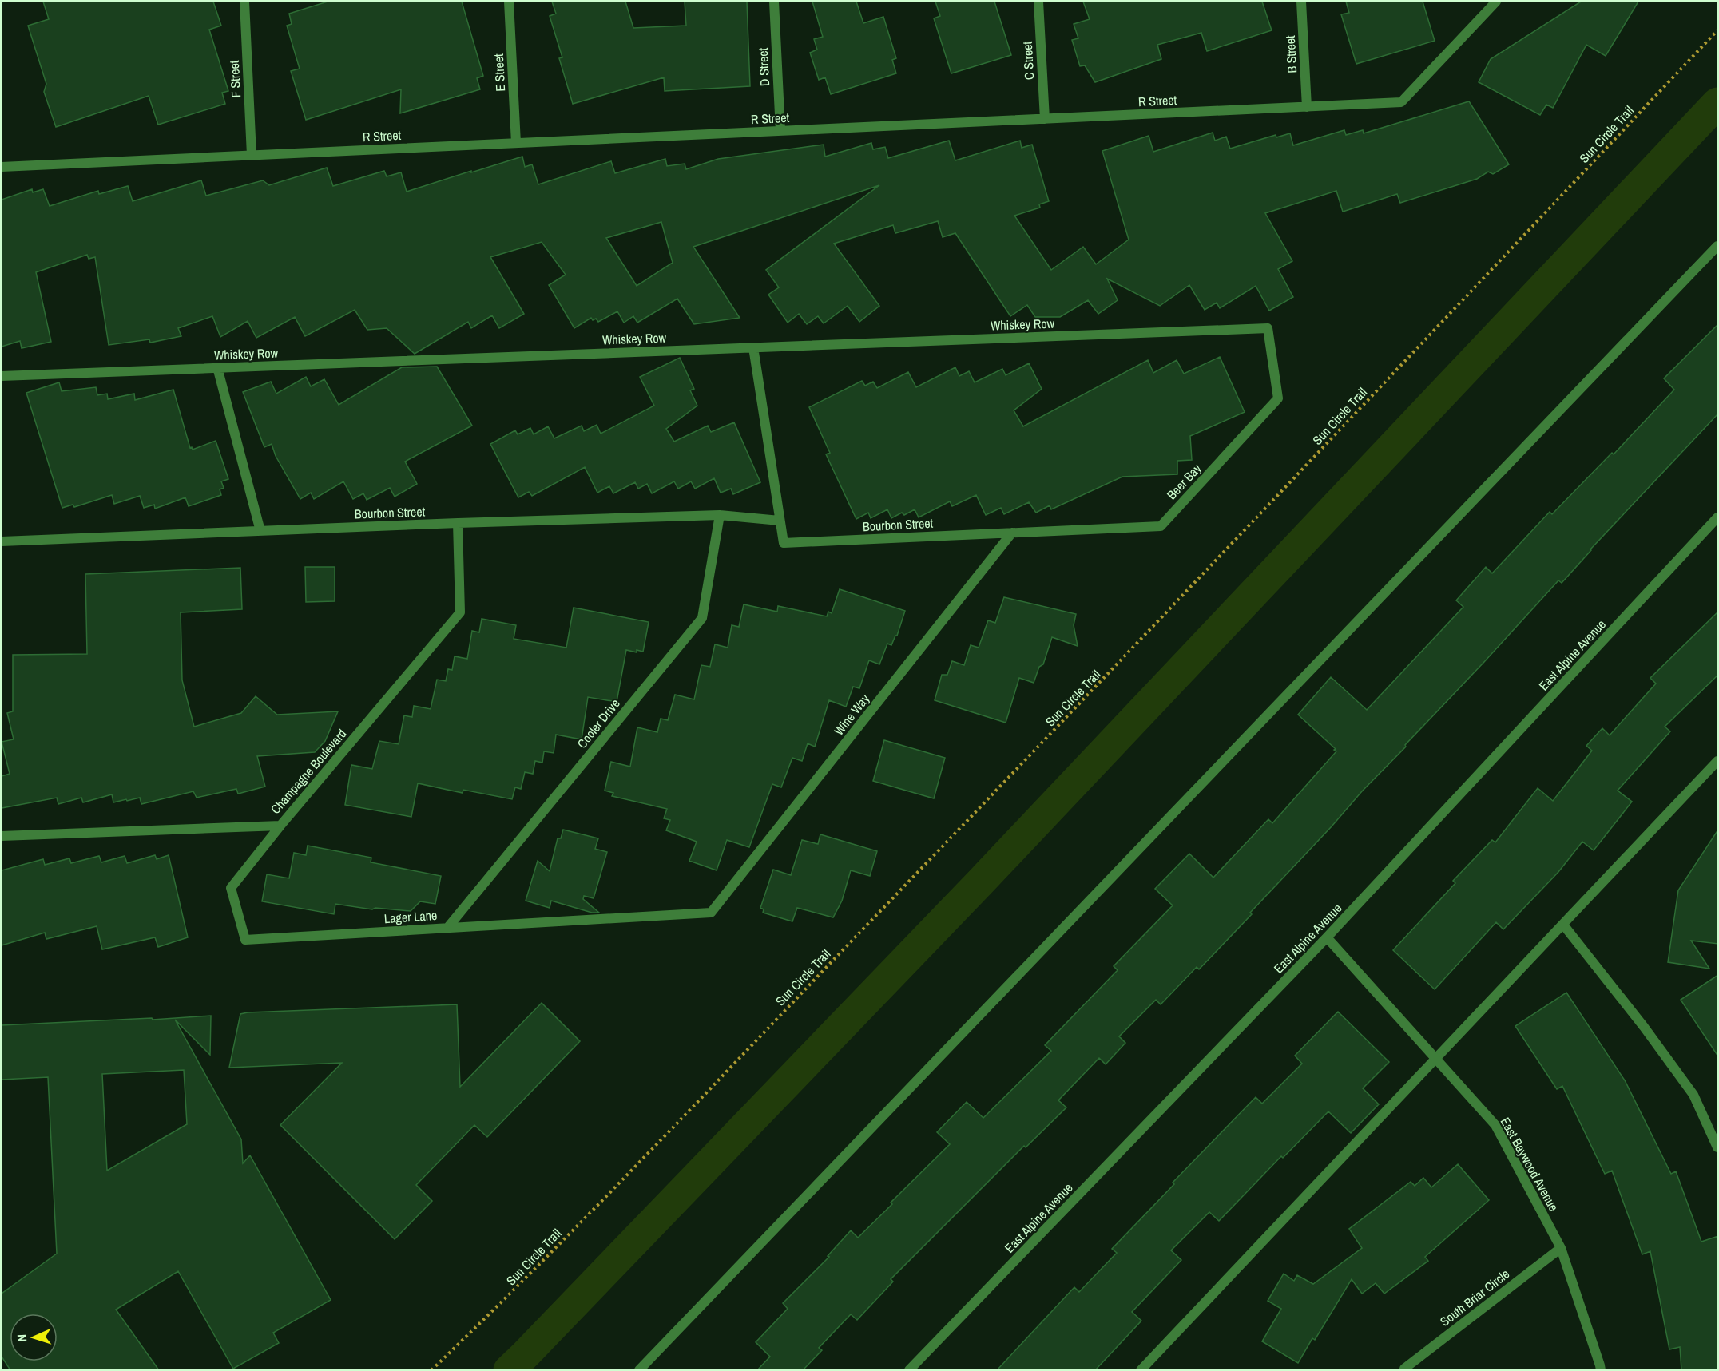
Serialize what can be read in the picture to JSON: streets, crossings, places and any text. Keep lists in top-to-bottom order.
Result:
{
  "streets": {
    "street": [
      "B Street",
      "C Street",
      "D Street",
      "E Street",
      "F Street",
      "R Street",
      "Whiskey Row",
      "Beer Bay",
      "Bourbon Street",
      "East Alpine Avenue",
      "Wine Way",
      "Cooler Drive",
      "Champagne Boulevard",
      "Lager Lane",
      "East Baywood Avenue",
      "South Briar Circle"
    ],
    "path": ["Sun Circle Trail"]
  },
  "crossings": [
    ["B Street", "R Street"],
    ["C Street", "R Street"],
    ["D Street", "R Street"],
    ["E Street", "R Street"],
    ["F Street", "R Street"],
    ["Whiskey Row", "Beer Bay"],
    ["Beer Bay", "Bourbon Street"],
    ["Beer Bay", "Wine Way"],
    ["Bourbon Street", "Wine Way"],
    ["Bourbon Street", "Cooler Drive"],
    ["Bourbon Street", "Champagne Boulevard"],
    ["East Alpine Avenue", "East Baywood Avenue"],
    ["Wine Way", "Lager Lane"],
    ["Cooler Drive", "Lager Lane"],
    ["Champagne Boulevard", "Lager Lane"],
    ["East Baywood Avenue", "South Briar Circle"]
  ],
  "north": "left"
}
